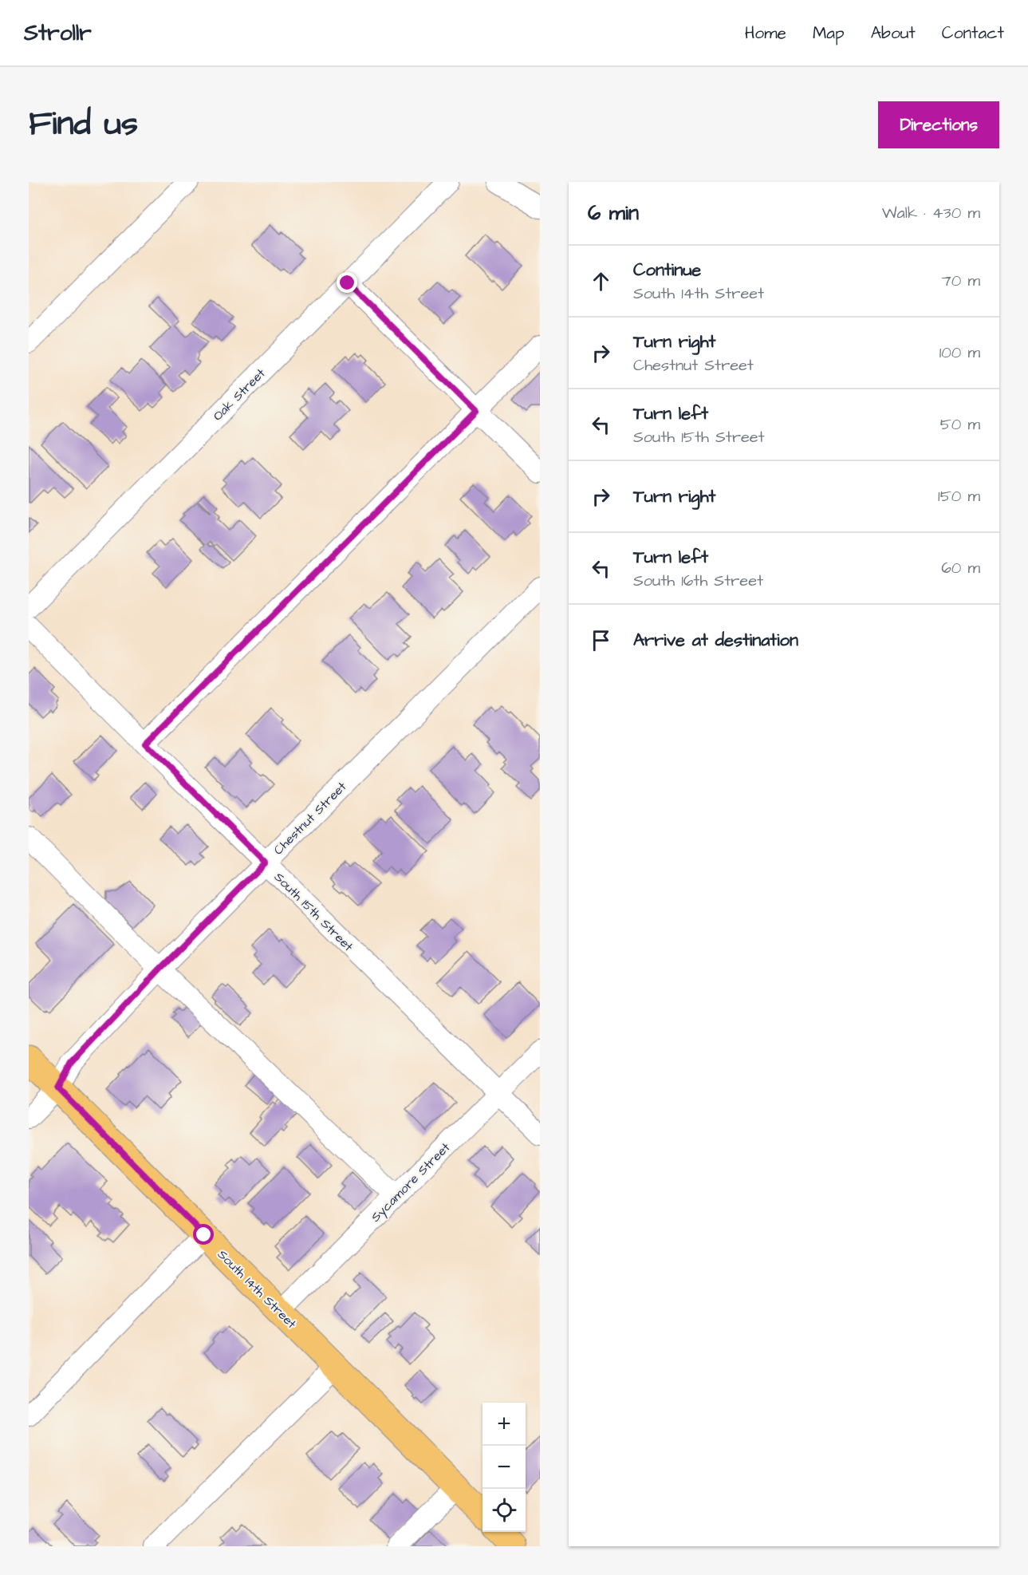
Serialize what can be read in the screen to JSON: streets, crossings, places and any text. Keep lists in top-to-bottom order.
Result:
{
  "streets": {
    "main road": ["South 14th Street"],
    "street": [
      "Oak Street",
      "Chestnut Street",
      "South 15th Street",
      "Sycamore Street"
    ]
  },
  "crossings": [
    ["Chestnut Street", "South 15th Street"],
    ["Chestnut Street", "South 14th Street"],
    ["South 15th Street", "Sycamore Street"],
    ["Sycamore Street", "South 14th Street"]
  ],
  "page": {
    "header": "Strollr",
    "nav": [
      "Home",
      "Map",
      "About",
      "Contact"
    ],
    "title": "Find us",
    "buttons": "Directions",
    "heading": ["6 min", "Walk · 430 m"],
    "list": [
      ["Continue", "South 14th Street", "70 m"],
      ["Turn right", "Chestnut Street", "100 m"],
      ["Turn left", "South 15th Street", "50 m"],
      ["Turn right", "150 m"],
      ["Turn left", "South 16th Street", "60 m"],
      "Arrive at destination"
    ],
    "map_buttons": ["+", "−"]
  }
}
